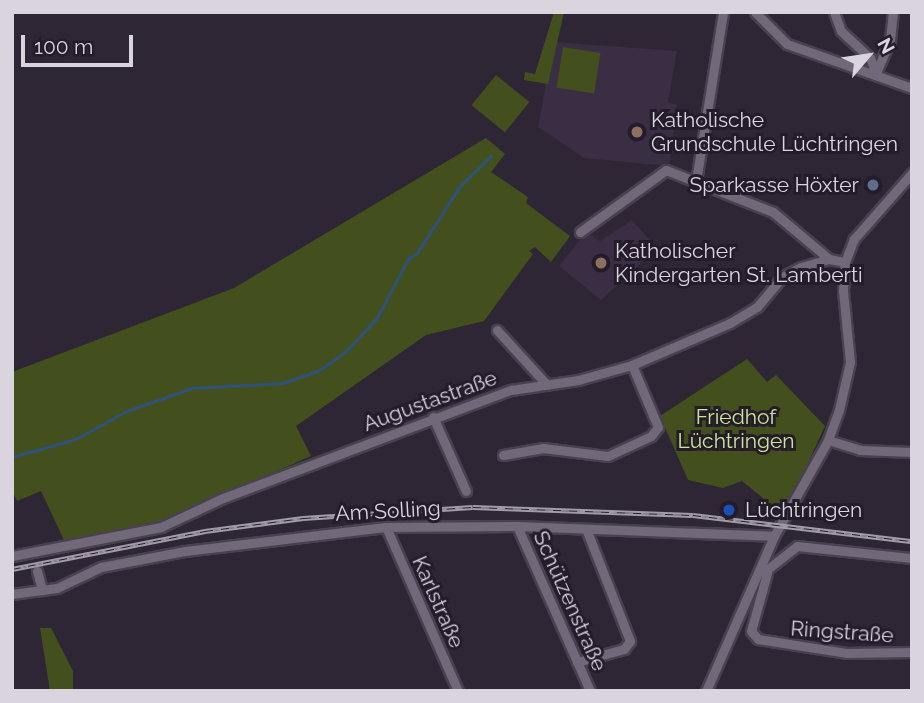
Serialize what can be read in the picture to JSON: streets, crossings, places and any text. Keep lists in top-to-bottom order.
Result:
{
  "streets": {
    "street": [
      "Augustastraße",
      "Am Solling",
      "Schützenstraße",
      "Karlstraße",
      "Ringstraße"
    ]
  },
  "crossings": [
    ["Am Solling", "Schützenstraße"],
    ["Am Solling", "Karlstraße"]
  ],
  "parks": ["Friedhof Lüchtringen"],
  "places": [
    "Katholische Grundschule Lüchtringen",
    "Sparkasse Höxter",
    "Katholischer Kindergarten St. Lamberti",
    "Lüchtringen"
  ],
  "scale_bar": "100 m",
  "north": "top right"
}
